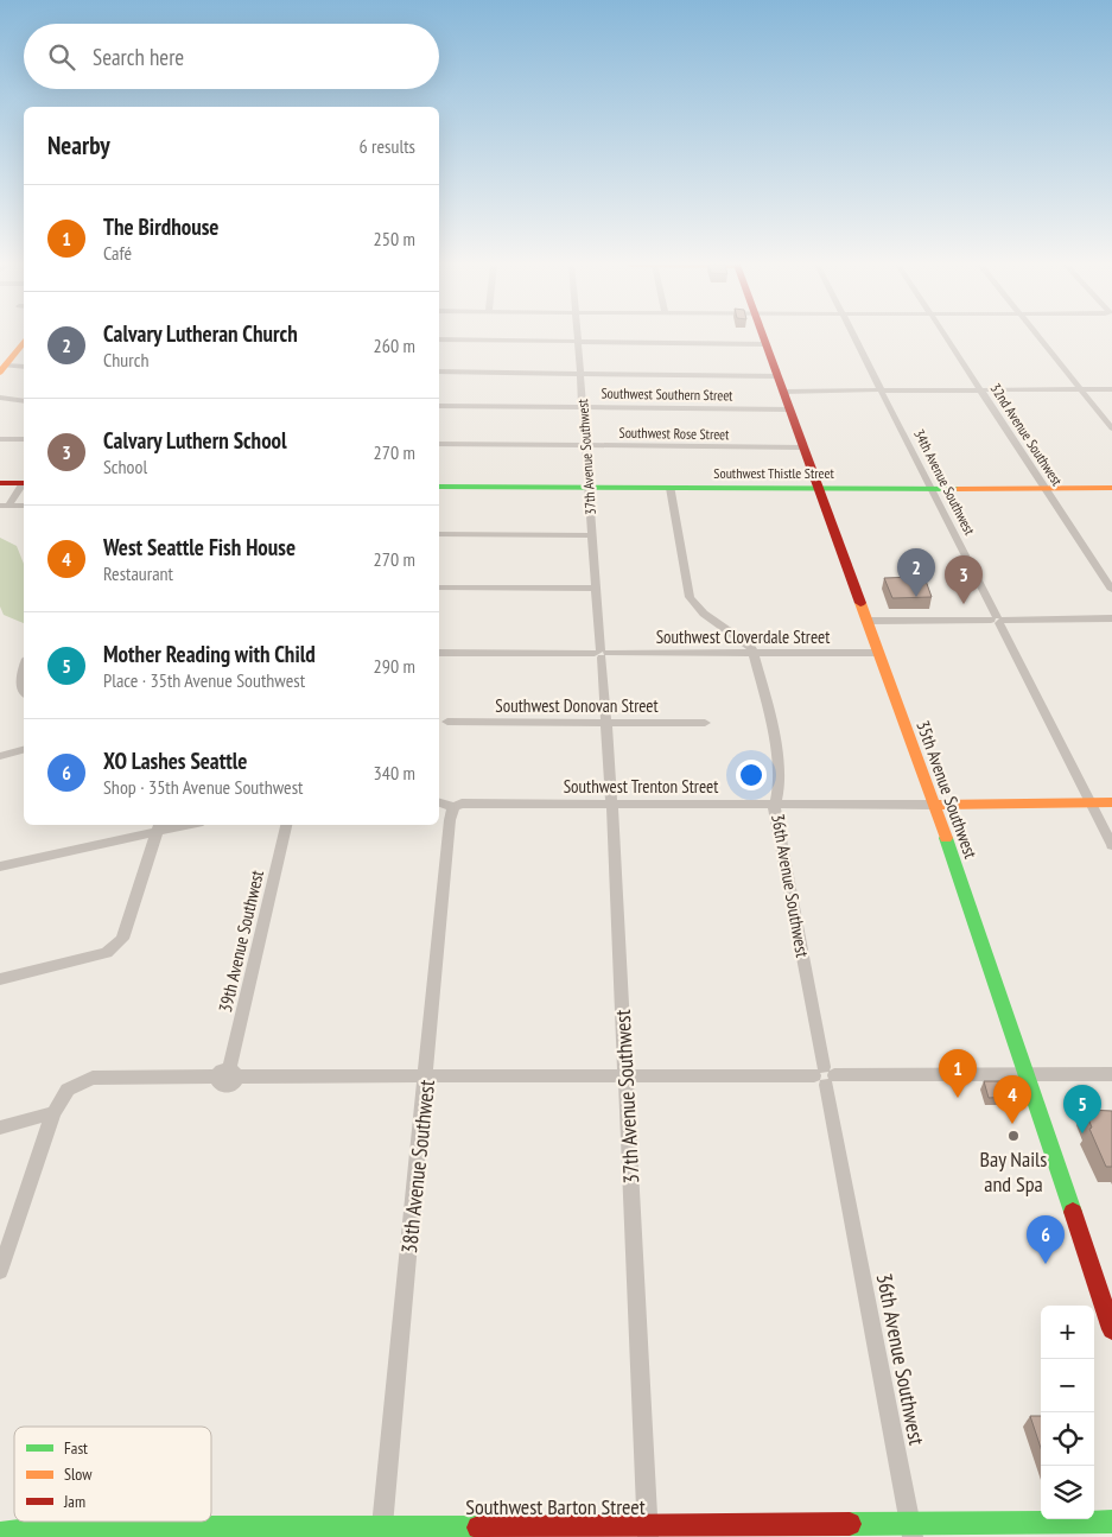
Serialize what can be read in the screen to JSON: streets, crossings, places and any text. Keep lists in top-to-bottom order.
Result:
{
  "streets": {
    "main road": [
      "Southwest Thistle Street",
      "Southwest Trenton Street",
      "35th Avenue Southwest",
      "Southwest Barton Street"
    ],
    "street": [
      "Southwest Southern Street",
      "Southwest Rose Street",
      "32nd Avenue Southwest",
      "37th Avenue Southwest",
      "34th Avenue Southwest",
      "Southwest Cloverdale Street",
      "Southwest Donovan Street",
      "36th Avenue Southwest",
      "39th Avenue Southwest",
      "38th Avenue Southwest"
    ]
  },
  "crossings": [
    ["Southwest Southern Street", "37th Avenue Southwest"],
    ["Southwest Southern Street", "35th Avenue Southwest"],
    ["Southwest Rose Street", "37th Avenue Southwest"],
    ["Southwest Rose Street", "35th Avenue Southwest"],
    ["32nd Avenue Southwest", "Southwest Thistle Street"],
    ["37th Avenue Southwest", "Southwest Thistle Street"],
    ["37th Avenue Southwest", "Southwest Cloverdale Street"],
    ["37th Avenue Southwest", "Southwest Donovan Street"],
    ["37th Avenue Southwest", "Southwest Trenton Street"],
    ["37th Avenue Southwest", "Southwest Barton Street"],
    ["Southwest Thistle Street", "34th Avenue Southwest"],
    ["Southwest Thistle Street", "35th Avenue Southwest"],
    ["34th Avenue Southwest", "Southwest Trenton Street"],
    ["Southwest Cloverdale Street", "35th Avenue Southwest"],
    ["Southwest Cloverdale Street", "36th Avenue Southwest"],
    ["Southwest Trenton Street", "35th Avenue Southwest"],
    ["Southwest Trenton Street", "36th Avenue Southwest"],
    ["Southwest Trenton Street", "38th Avenue Southwest"],
    ["36th Avenue Southwest", "Southwest Barton Street"],
    ["38th Avenue Southwest", "Southwest Barton Street"]
  ],
  "places": ["Bay Nails and Spa"],
  "legend": ["Fast", "Slow", "Jam"],
  "page": {
    "search": "Search here",
    "heading": ["Nearby", "6 results"],
    "list": [
      {
        "mark": "1",
        "name": "The Birdhouse",
        "note": "Café",
        "value": "250 m"
      },
      {
        "mark": "2",
        "name": "Calvary Lutheran Church",
        "note": "Church",
        "value": "260 m"
      },
      {
        "mark": "3",
        "name": "Calvary Luthern School",
        "note": "School",
        "value": "270 m"
      },
      {
        "mark": "4",
        "name": "West Seattle Fish House",
        "note": "Restaurant",
        "value": "270 m"
      },
      {
        "mark": "5",
        "name": "Mother Reading with Child",
        "note": "Place · 35th Avenue Southwest",
        "value": "290 m"
      },
      {
        "mark": "6",
        "name": "XO Lashes Seattle",
        "note": "Shop · 35th Avenue Southwest",
        "value": "340 m"
      }
    ],
    "pins": [
      "2",
      "3",
      "1",
      "4",
      "5",
      "6"
    ],
    "map_buttons": ["+", "−"]
  }
}
